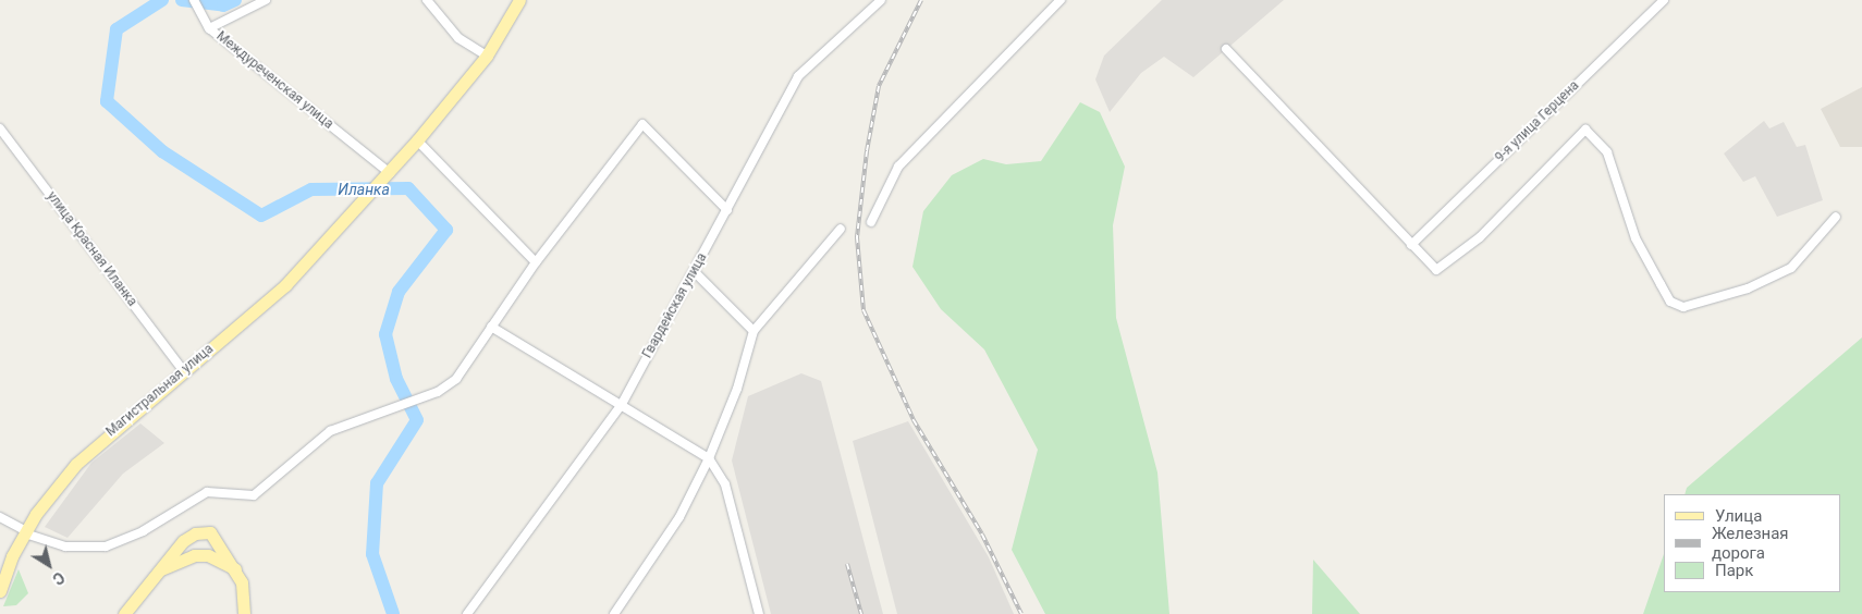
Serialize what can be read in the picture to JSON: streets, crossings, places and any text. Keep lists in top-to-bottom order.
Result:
{
  "streets": {
    "main road": ["Магистральная улица"],
    "street": [
      "Междуреченская улица",
      "9-я улица Герцена",
      "улица Красная Иланка",
      "Гвардейская улица"
    ]
  },
  "crossings": [
    ["Междуреченская улица", "Магистральная улица"],
    ["улица Красная Иланка", "Магистральная улица"]
  ],
  "water": ["Иланка"],
  "legend": ["Улица", "Железная дорога", "Парк"],
  "north": "bottom right"
}
